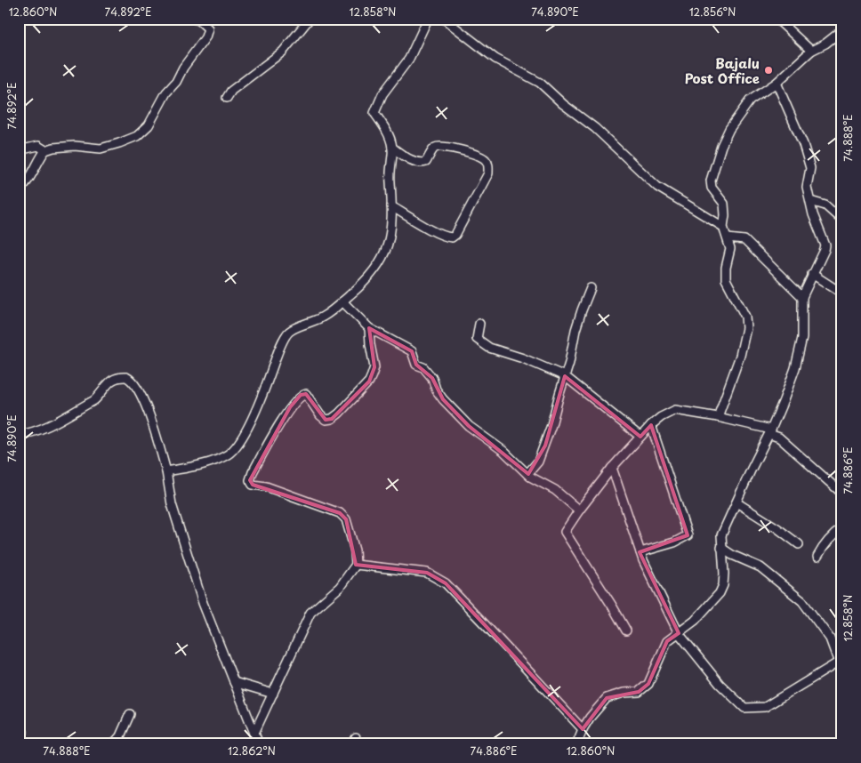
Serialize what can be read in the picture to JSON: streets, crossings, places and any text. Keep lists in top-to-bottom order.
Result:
{
  "places": ["Bajalu Post Office"],
  "coordinates": [
    "12.860°N",
    "74.892°E",
    "12.858°N",
    "74.890°E",
    "12.856°N",
    "74.888°E",
    "74.886°E",
    "12.862°N"
  ]
}
